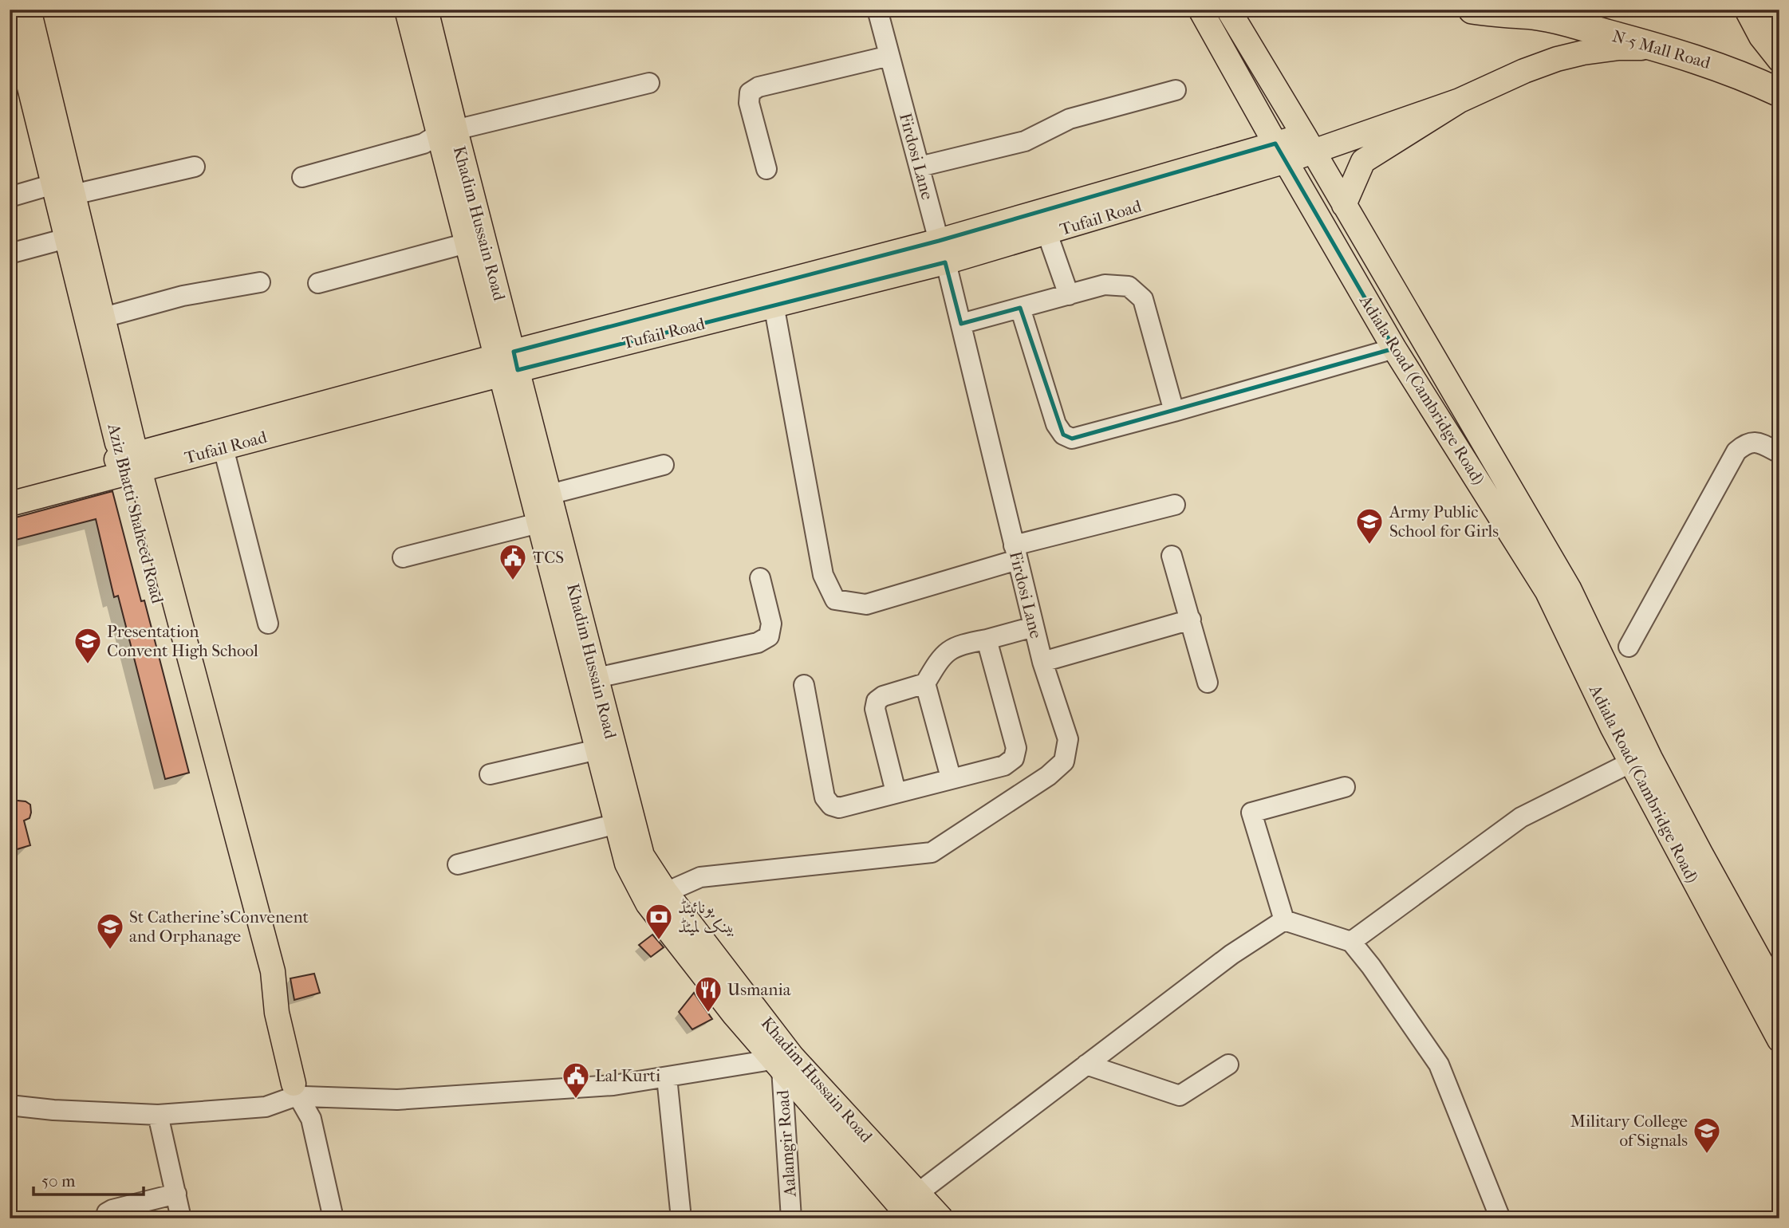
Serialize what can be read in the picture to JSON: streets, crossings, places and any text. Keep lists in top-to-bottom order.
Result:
{
  "streets": {
    "highway": ["N-5 Mall Road"],
    "main road": [
      "Tufail Road",
      "Khadim Hussain Road",
      "Adiala Road (Cambridge Road)",
      "Aziz Bhatti Shaheed Road"
    ],
    "street": ["Firdosi Lane", "Aalamgir Road"]
  },
  "crossings": [
    ["Firdosi Lane", "Tufail Road"],
    ["Firdosi Lane", "Khadim Hussain Road"],
    ["Tufail Road", "Khadim Hussain Road"],
    ["Tufail Road", "Adiala Road (Cambridge Road)"],
    ["Tufail Road", "Aziz Bhatti Shaheed Road"],
    ["Khadim Hussain Road", "Aalamgir Road"]
  ],
  "places": {
    "school or university": [
      "Army Public School for Girls",
      "Presentation Convent High School",
      "St Catherine'sConvenent and Orphanage",
      "Military College of Signals"
    ],
    "public building": ["TCS", "Lal Kurti"],
    "bank": ["یونائیٹڈ بینک لمیٹڈ"],
    "restaurant": ["Usmania"]
  },
  "scale_bar": "50 m"
}
